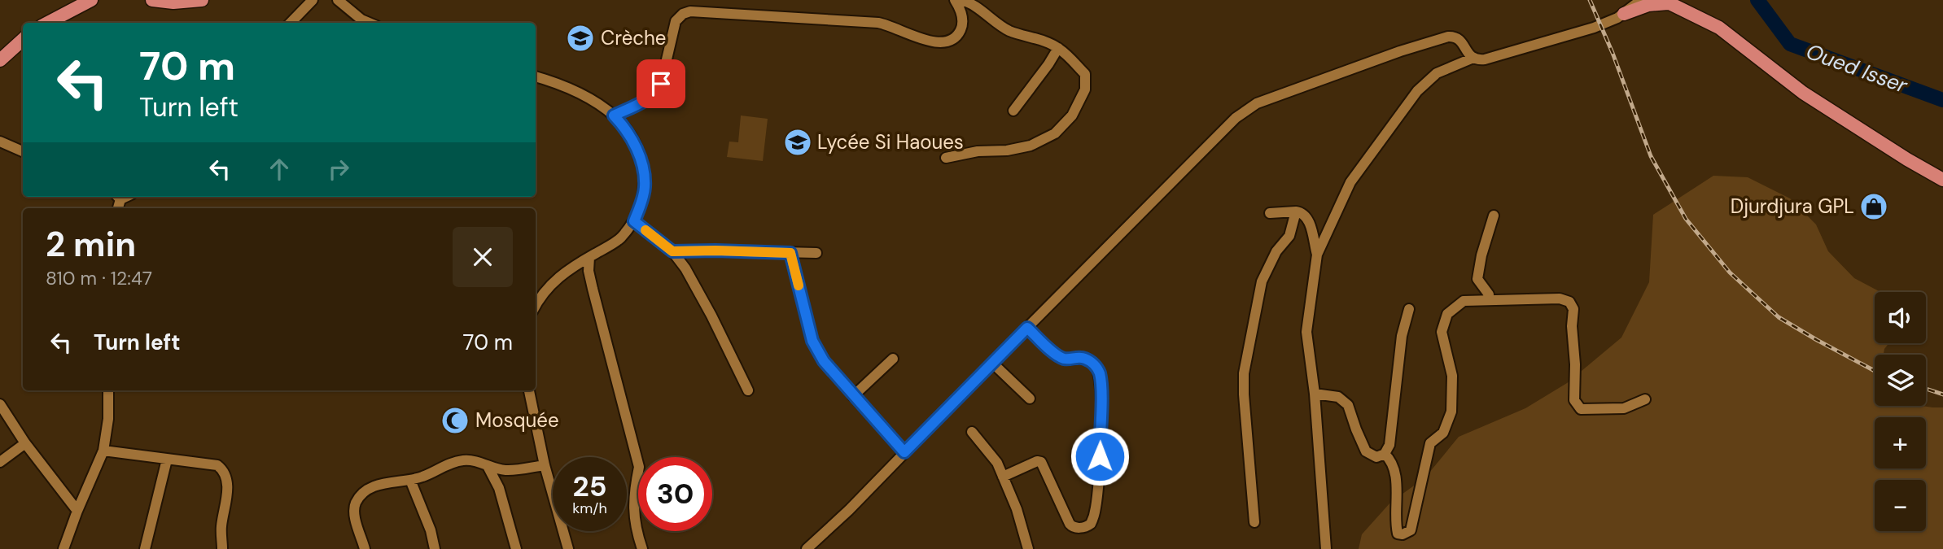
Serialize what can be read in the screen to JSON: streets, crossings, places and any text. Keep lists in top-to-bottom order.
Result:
{
  "water": ["Oued Isser"],
  "places": {
    "school or university": ["Crèche", "Lycée Si Haoues"],
    "shop": ["Djurdjura GPL"],
    "mosque": ["Mosquée"]
  },
  "page": {
    "turn": ["70 m", "Turn left"],
    "heading": ["2 min", "810 m · 12:47"],
    "map_buttons": ["+", "−"],
    "list": [
      {
        "name": "Turn left",
        "value": "70 m"
      }
    ],
    "speed": "25 km/h",
    "limit": "30"
  }
}
